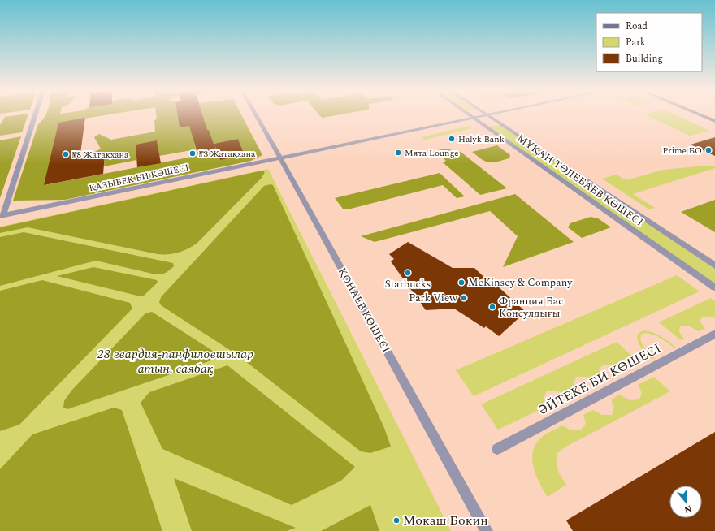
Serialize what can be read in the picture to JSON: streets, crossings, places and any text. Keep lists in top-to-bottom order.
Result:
{
  "streets": {
    "street": [
      "ҚАЗЫБЕК БИ КӨШЕСІ",
      "МҰҚАН ТӨЛЕБАЕВ КӨШЕСІ",
      "ҚОНАЕВ КӨШЕСІ",
      "ӘЙТЕКЕ БИ КӨШЕСІ"
    ]
  },
  "crossings": [
    ["ҚАЗЫБЕК БИ КӨШЕСІ", "МҰҚАН ТӨЛЕБАЕВ КӨШЕСІ"],
    ["ҚАЗЫБЕК БИ КӨШЕСІ", "ҚОНАЕВ КӨШЕСІ"]
  ],
  "parks": ["28 гвардия-панфиловшылар атын. саябақ"],
  "places": [
    "Halyk Bank",
    "Prime БО",
    "Мята Lounge",
    "№3 Жатақхана",
    "№8 Жатақхана",
    "Starbucks",
    "McKinsey & Company",
    "Park View",
    "Франция Бас Консулдығы",
    "Мокаш Бокин"
  ],
  "legend": ["Road", "Park", "Building"],
  "north": "bottom"
}
